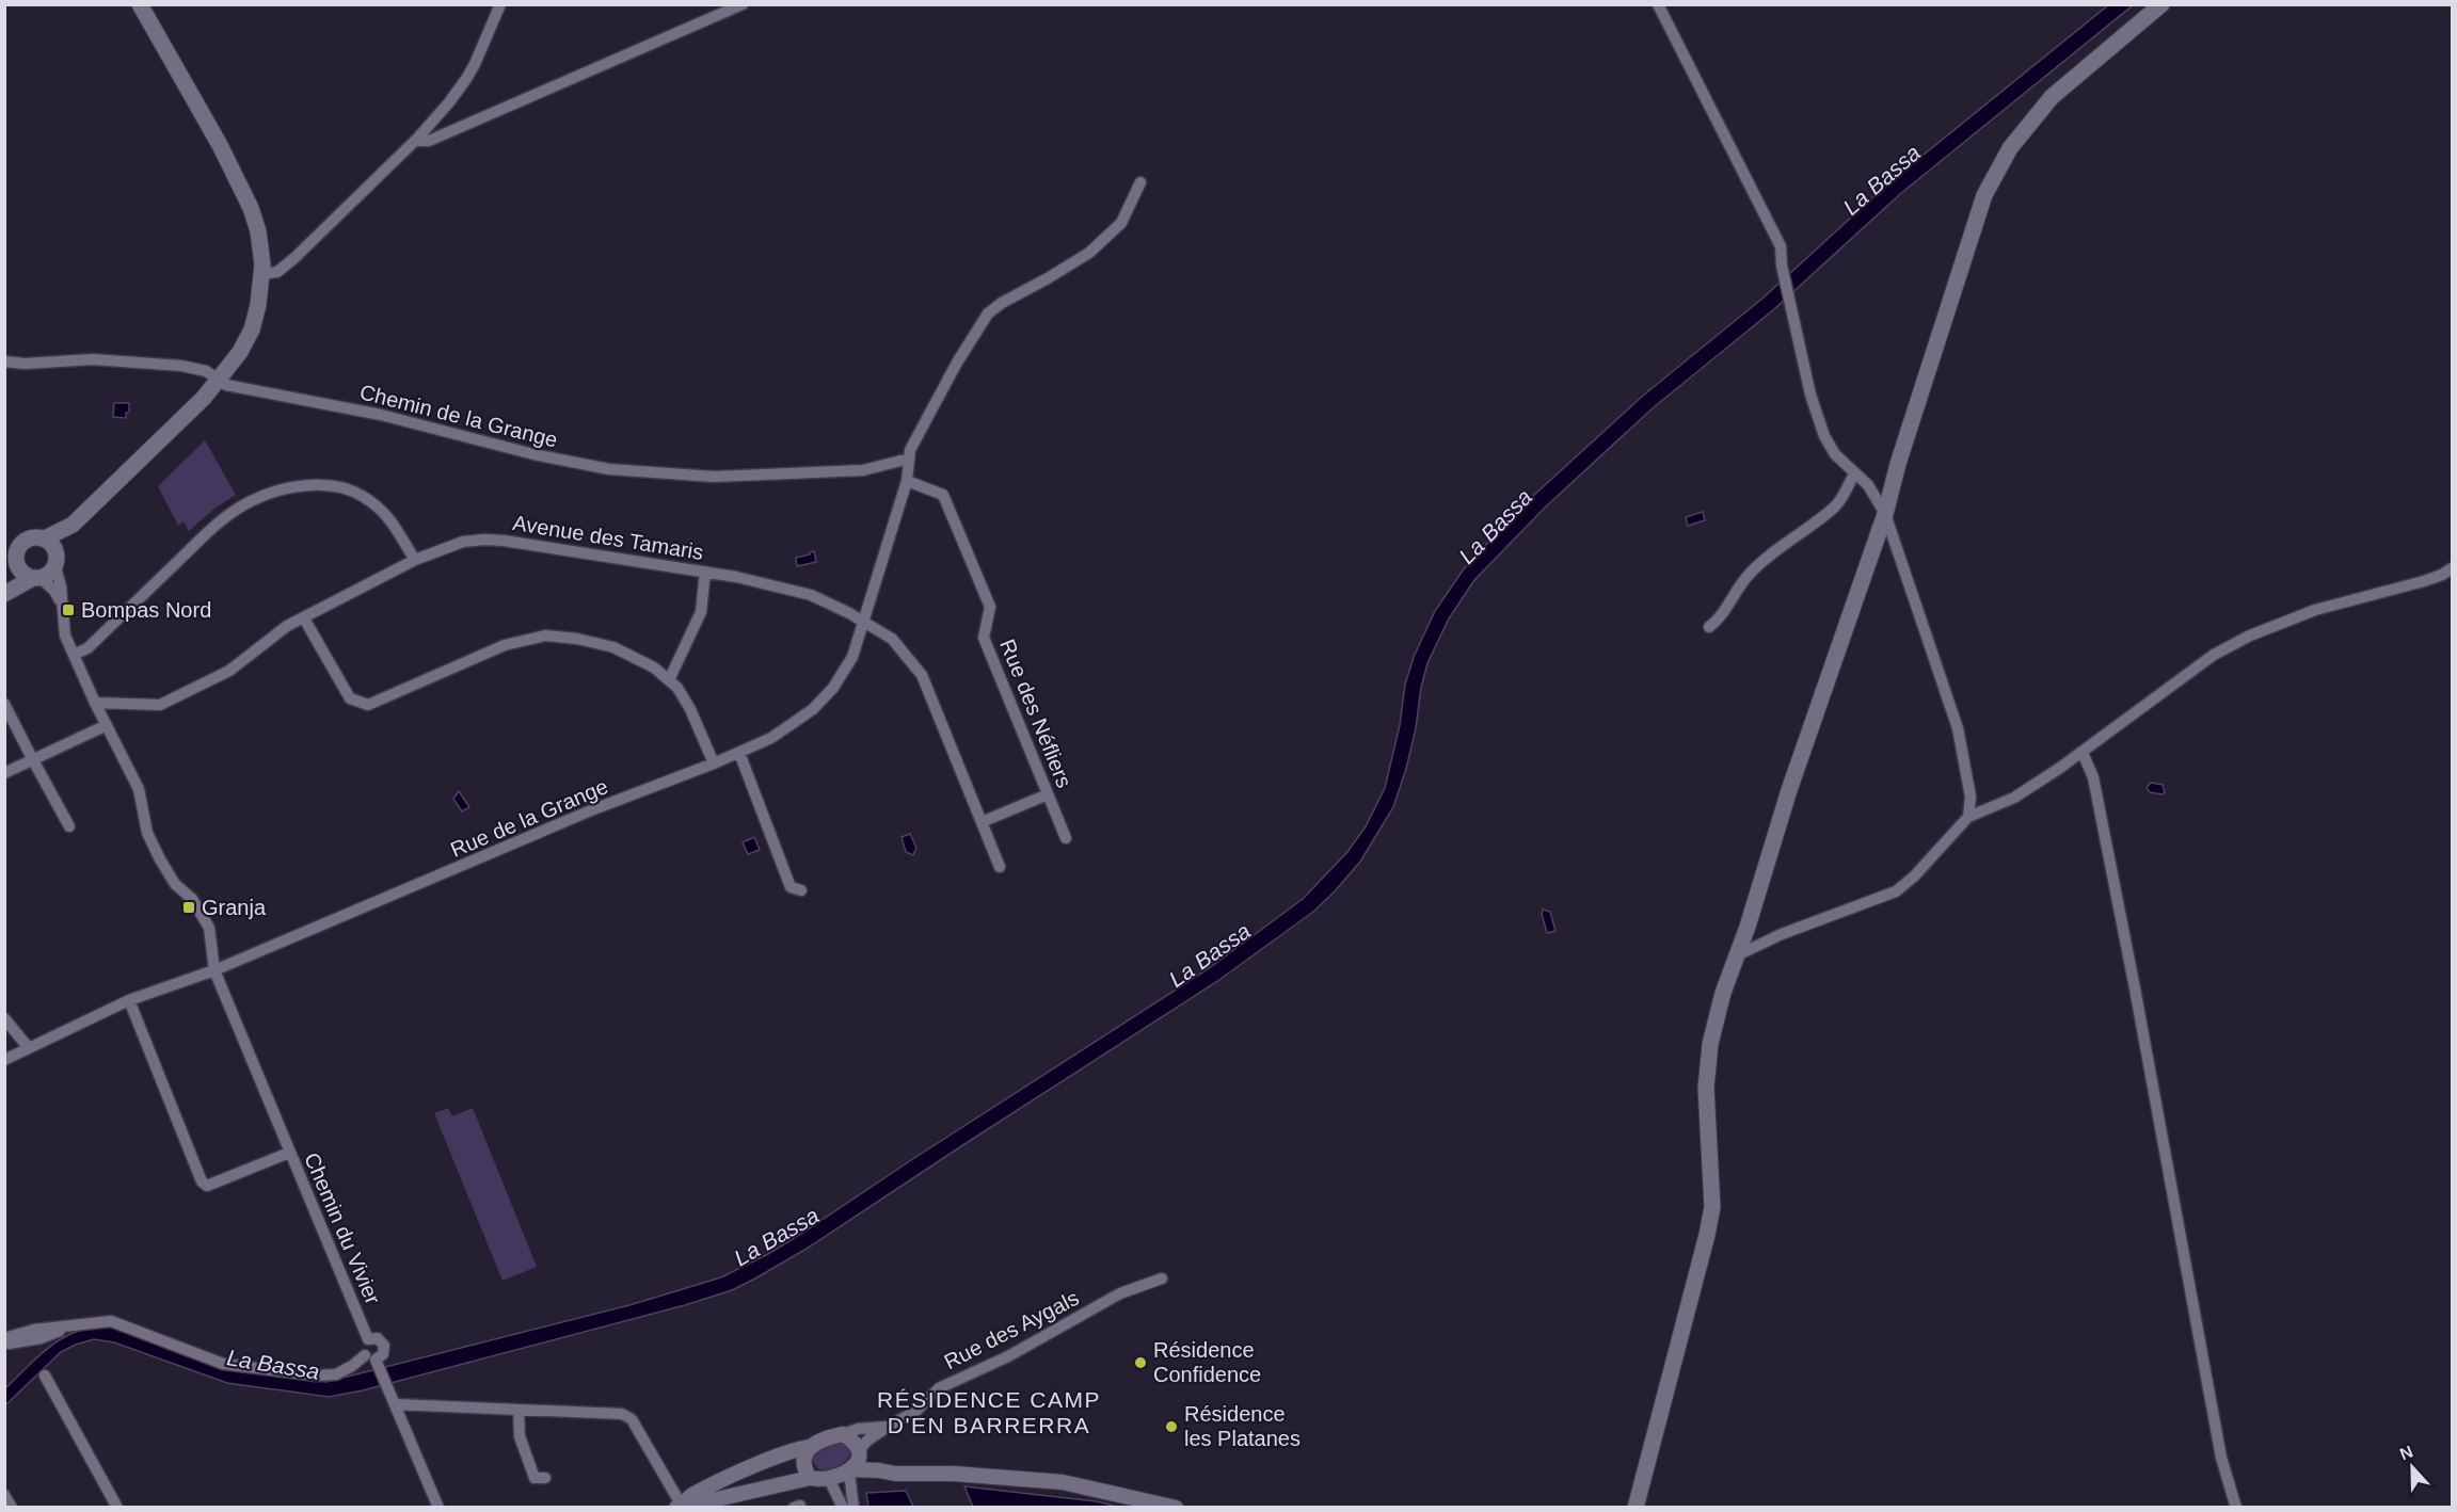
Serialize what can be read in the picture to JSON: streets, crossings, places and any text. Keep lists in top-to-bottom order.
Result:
{
  "streets": {
    "street": [
      "Chemin de la Grange",
      "Avenue des Tamaris",
      "Rue des Néfliers",
      "Rue de la Grange",
      "Chemin du Vivier",
      "Rue des Aygals"
    ]
  },
  "crossings": [
    ["Chemin de la Grange", "Rue de la Grange"],
    ["Avenue des Tamaris", "Rue de la Grange"],
    ["Avenue des Tamaris", "Chemin du Vivier"],
    ["Rue des Néfliers", "Rue de la Grange"],
    ["Rue de la Grange", "Chemin du Vivier"]
  ],
  "districts": ["RÉSIDENCE CAMP D'EN BARRERRA"],
  "water": ["La Bassa"],
  "places": {
    "transit": ["Bompas Nord", "Granja"],
    "other": ["Résidence Confidence", "Résidence les Platanes"]
  },
  "north": "top"
}
